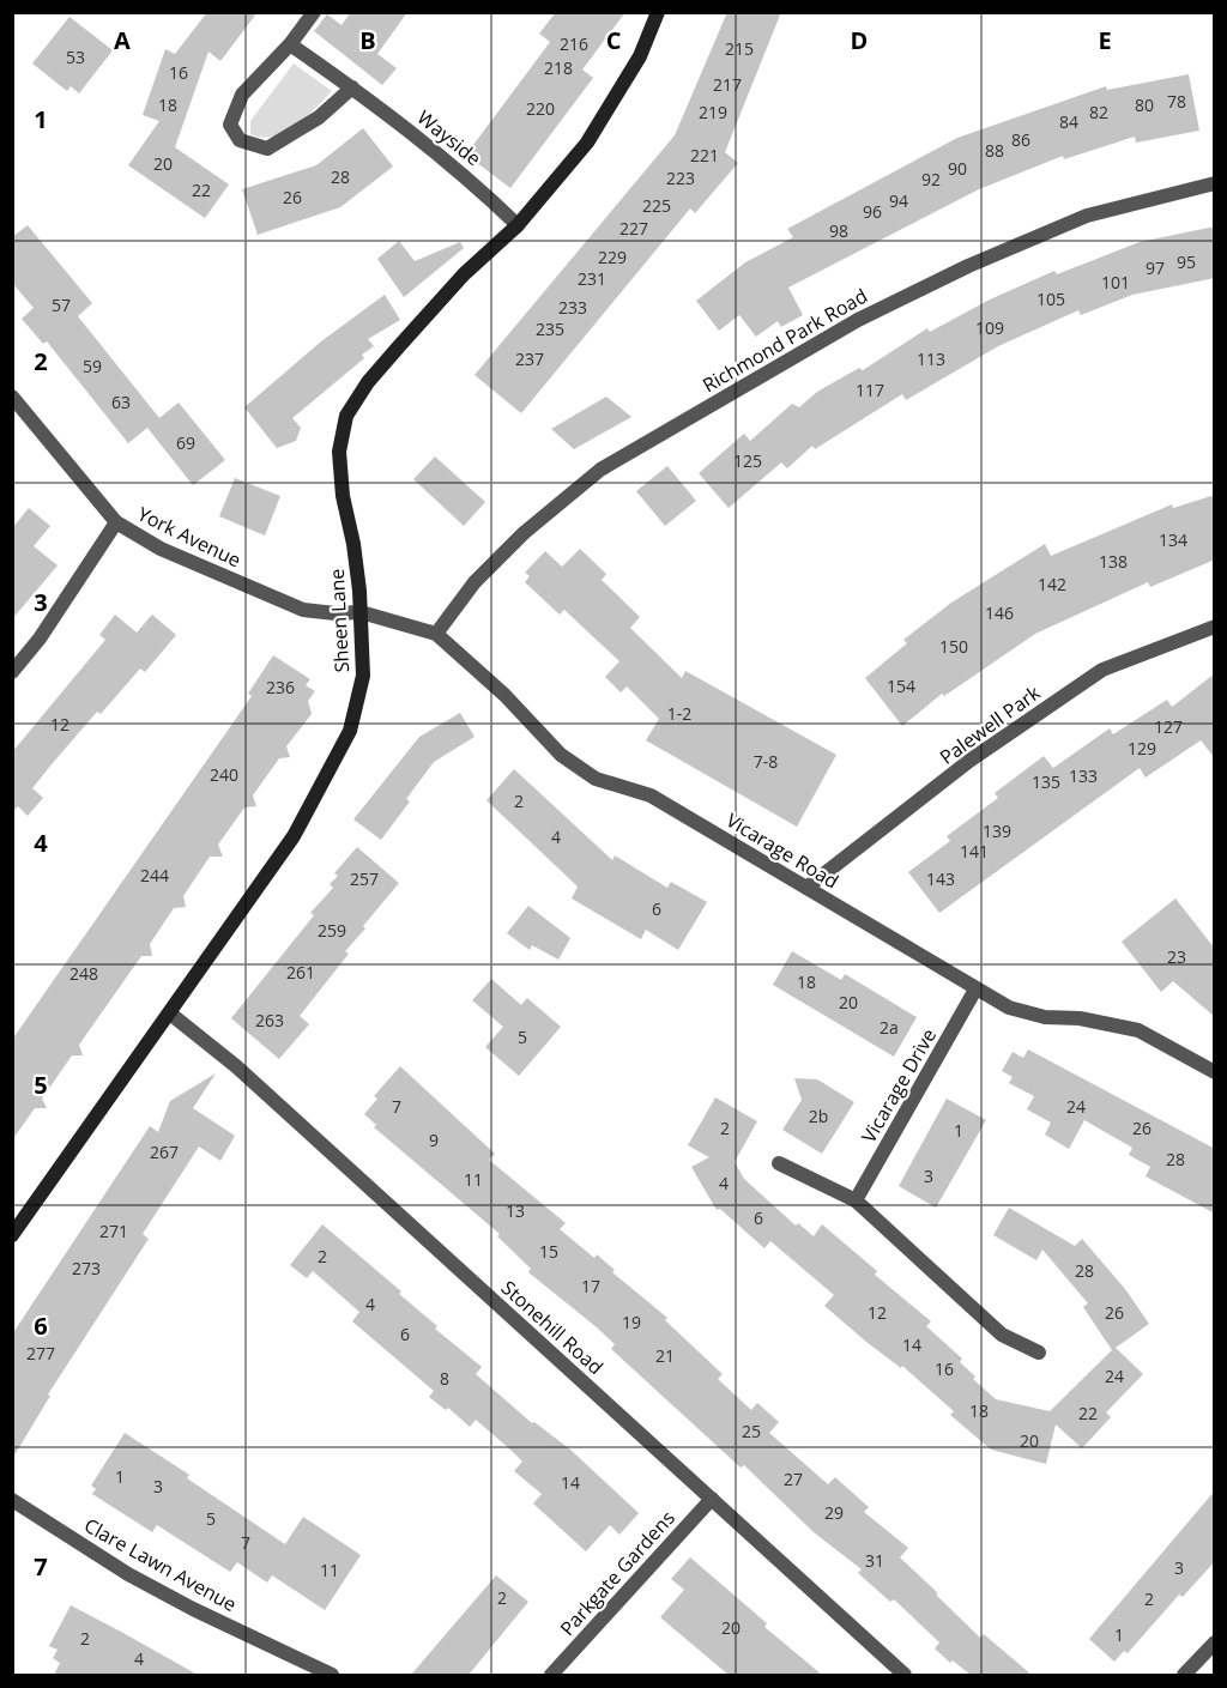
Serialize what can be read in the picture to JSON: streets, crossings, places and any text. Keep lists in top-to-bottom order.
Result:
{
  "streets": {
    "main road": ["Sheen Lane"],
    "street": [
      "Wayside",
      "Richmond Park Road",
      "York Avenue",
      "Palewell Park",
      "Vicarage Road",
      "Vicarage Drive",
      "Stonehill Road",
      "Clare Lawn Avenue",
      "Parkgate Gardens"
    ]
  },
  "crossings": [
    ["Wayside", "Sheen Lane"],
    ["Richmond Park Road", "Vicarage Road"],
    ["York Avenue", "Sheen Lane"],
    ["York Avenue", "Vicarage Road"],
    ["Sheen Lane", "Vicarage Road"],
    ["Sheen Lane", "Stonehill Road"],
    ["Palewell Park", "Vicarage Road"],
    ["Vicarage Road", "Vicarage Drive"],
    ["Stonehill Road", "Parkgate Gardens"]
  ],
  "house_numbers": [
    "216",
    "215",
    "53",
    "218",
    "16",
    "217",
    "78",
    "18",
    "80",
    "220",
    "219",
    "82",
    "84",
    "86",
    "88",
    "221",
    "20",
    "90",
    "28",
    "223",
    "92",
    "22",
    "26",
    "94",
    "225",
    "96",
    "227",
    "98",
    "229",
    "95",
    "97",
    "231",
    "101",
    "105",
    "57",
    "233",
    "109",
    "235",
    "237",
    "113",
    "59",
    "117",
    "63",
    "69",
    "125",
    "134",
    "138",
    "142",
    "146",
    "150",
    "154",
    "236",
    "1-2",
    "12",
    "127",
    "129",
    "7-8",
    "240",
    "133",
    "135",
    "2",
    "139",
    "4",
    "141",
    "244",
    "257",
    "143",
    "6",
    "259",
    "23",
    "261",
    "248",
    "18",
    "20",
    "263",
    "2a",
    "5",
    "7",
    "24",
    "2b",
    "2",
    "26",
    "1",
    "9",
    "267",
    "28",
    "3",
    "11",
    "4",
    "13",
    "6",
    "271",
    "15",
    "2",
    "273",
    "28",
    "17",
    "4",
    "12",
    "26",
    "19",
    "6",
    "14",
    "277",
    "21",
    "16",
    "24",
    "8",
    "18",
    "22",
    "25",
    "20",
    "1",
    "27",
    "14",
    "3",
    "29",
    "5",
    "7",
    "31",
    "3",
    "11",
    "2",
    "2",
    "20",
    "1",
    "2",
    "4"
  ],
  "grid": {
    "columns": [
      "A",
      "B",
      "C",
      "D",
      "E"
    ],
    "rows": [
      "1",
      "2",
      "3",
      "4",
      "5",
      "6",
      "7"
    ]
  }
}
